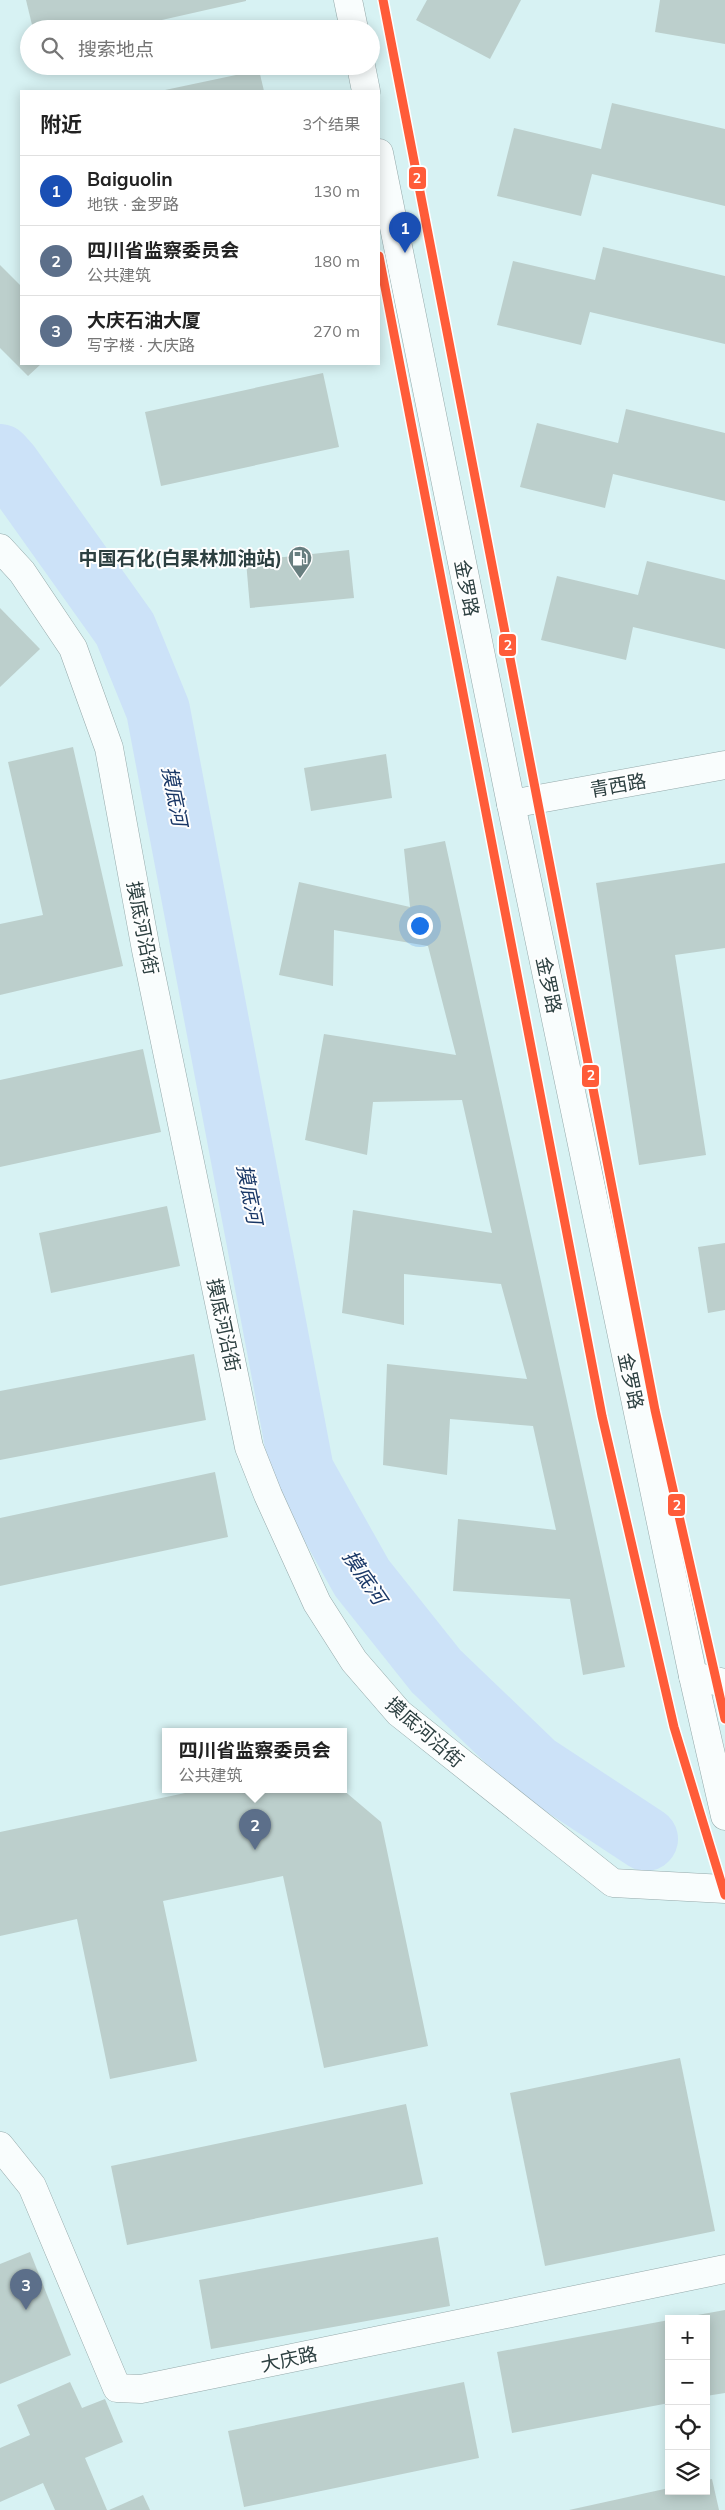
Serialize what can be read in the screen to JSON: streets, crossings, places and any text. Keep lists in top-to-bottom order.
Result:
{
  "streets": {
    "street": [
      "金罗路",
      "青西路",
      "摸底河沿街",
      "大庆路"
    ]
  },
  "crossings": [
    ["金罗路", "青西路"]
  ],
  "water": ["摸底河"],
  "places": {
    "fuel station": ["中国石化(白果林加油站)"]
  },
  "lines": ["transit line 2"],
  "page": {
    "search": "搜索地点",
    "heading": ["附近", "3个结果"],
    "list": [
      {
        "mark": "1",
        "name": "Baiguolin",
        "note": "地铁 · 金罗路",
        "value": "130 m"
      },
      {
        "mark": "2",
        "name": "四川省监察委员会",
        "note": "公共建筑",
        "value": "180 m"
      },
      {
        "mark": "3",
        "name": "大庆石油大厦",
        "note": "写字楼 · 大庆路",
        "value": "270 m"
      }
    ],
    "pins": ["1", "2", "3"],
    "popup": ["四川省监察委员会", "公共建筑"],
    "map_buttons": ["+", "−"]
  }
}
